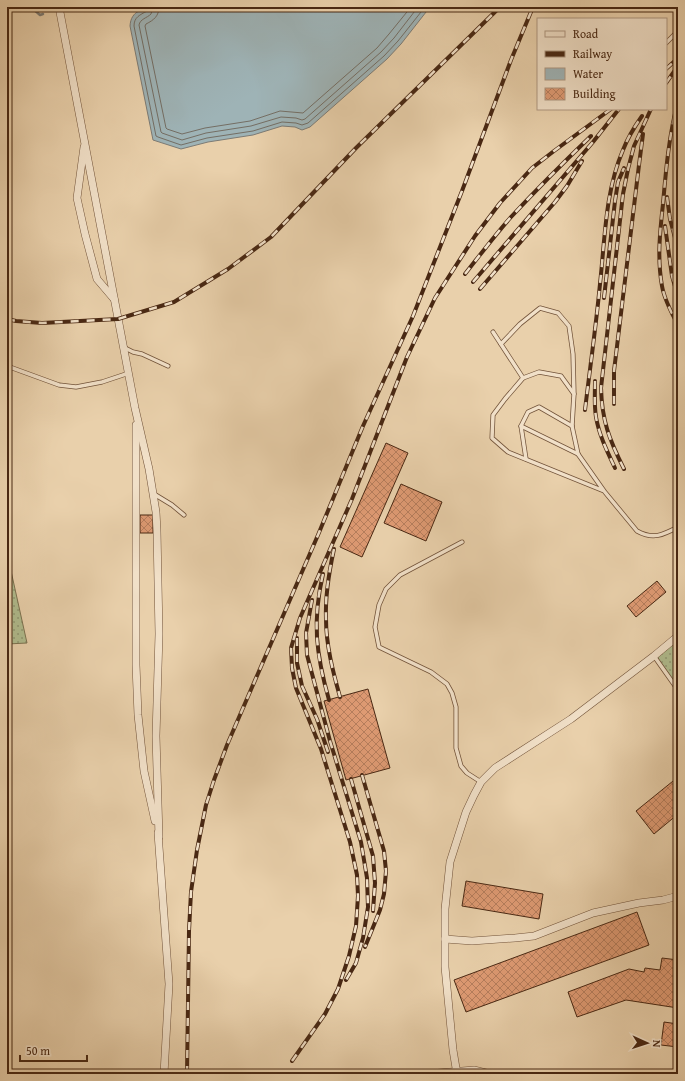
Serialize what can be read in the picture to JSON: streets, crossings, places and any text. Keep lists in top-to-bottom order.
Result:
{
  "legend": [
    "Road",
    "Railway",
    "Water",
    "Building"
  ],
  "scale_bar": "50 m",
  "north": "right"
}
